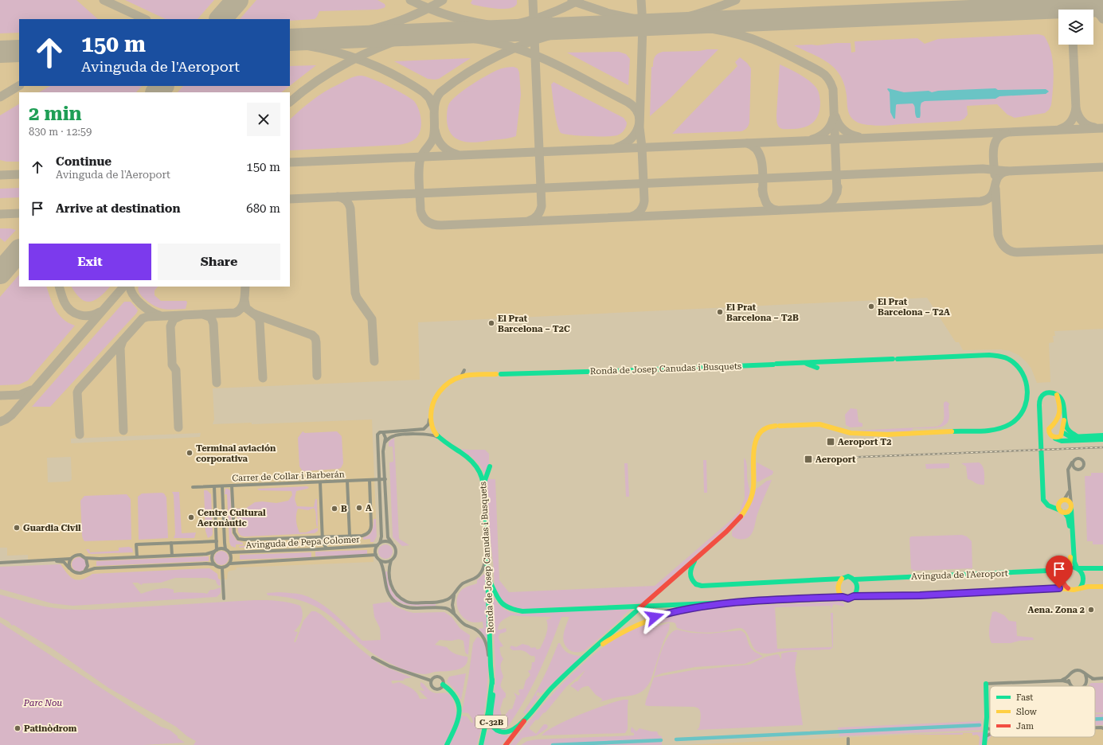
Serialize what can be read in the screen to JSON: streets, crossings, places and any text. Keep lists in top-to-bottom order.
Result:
{
  "streets": {
    "main road": ["Ronda de Josep Canudas i Busquets", "Avinguda de l'Aeroport", "C-32B"],
    "street": ["Carrer de Collar i Barberán", "Avinguda de Pepa Colomer"]
  },
  "crossings": [
    ["Ronda de Josep Canudas i Busquets", "Avinguda de l'Aeroport"],
    ["Ronda de Josep Canudas i Busquets", "C-32B"],
    ["Carrer de Collar i Barberán", "Avinguda de Pepa Colomer"]
  ],
  "parks": ["Parc Nou"],
  "places": {
    "other": [
      "El Prat Barcelona – T2A",
      "El Prat Barcelona – T2B",
      "El Prat Barcelona – T2C",
      "Terminal aviación corporativa",
      "A",
      "B",
      "Centre Cultural Aeronàutic",
      "Guardia Civil",
      "Aena. Zona 2",
      "Patinòdrom"
    ],
    "transit": ["Aeroport T2", "Aeroport"]
  },
  "legend": ["Fast", "Slow", "Jam"],
  "page": {
    "turn": ["150 m", "Avinguda de l'Aeroport"],
    "heading": ["2 min", "830 m · 12:59"],
    "list": [
      {
        "name": "Continue",
        "note": "Avinguda de l'Aeroport",
        "value": "150 m"
      },
      {
        "name": "Arrive at destination",
        "value": "680 m"
      }
    ],
    "buttons": ["Exit", "Share"]
  }
}
